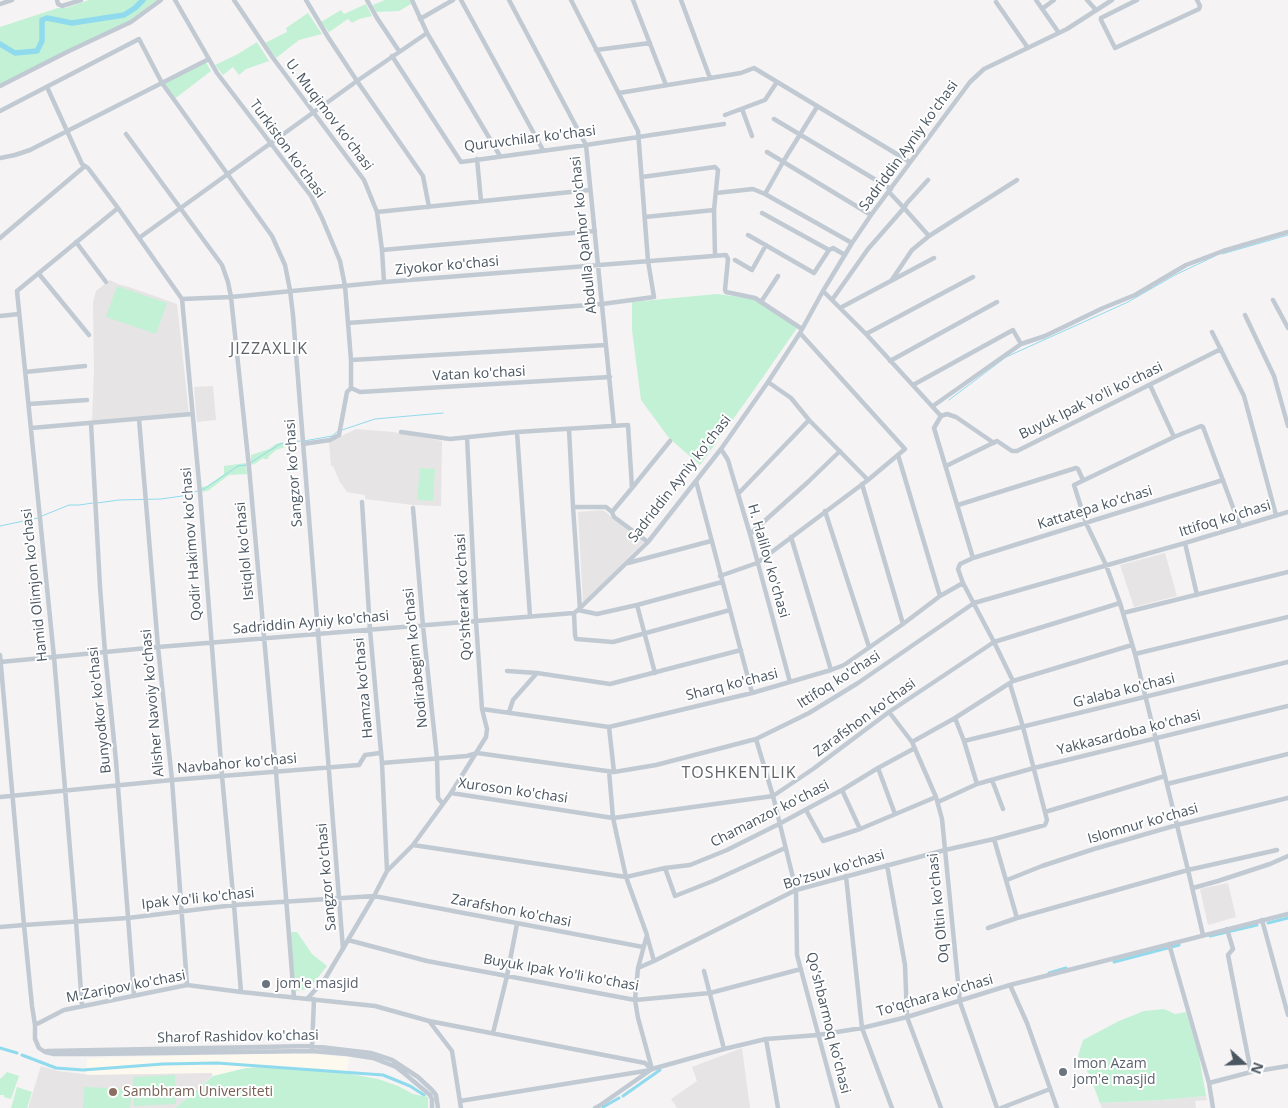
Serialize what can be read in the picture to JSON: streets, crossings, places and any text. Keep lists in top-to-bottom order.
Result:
{
  "streets": {
    "street": [
      "U. Muqimov ko'chasi",
      "Quruvchilar ko'chasi",
      "Sadriddin Ayniy ko'chasi",
      "Turkiston ko'chasi",
      "Abdulla Qahhor ko'chasi",
      "Ziyokor ko'chasi",
      "Vatan ko'chasi",
      "Buyuk Ipak Yo'li ko'chasi",
      "Sangzor ko'chasi",
      "Kattatepa ko'chasi",
      "Ittifoq ko'chasi",
      "Qodir Hakimov ko'chasi",
      "Istiqlol ko'chasi",
      "H. Halilov ko'chasi",
      "Hamid Olimjon ko'chasi",
      "Qo'shterak ko'chasi",
      "Nodirabegim ko'chasi",
      "Sharq ko'chasi",
      "Hamza ko'chasi",
      "G'alaba ko'chasi",
      "Alisher Navoiy ko'chasi",
      "Bunyodkor ko'chasi",
      "Zarafshon ko'chasi",
      "Yakkasardoba ko'chasi",
      "Navbahor ko'chasi",
      "Xuroson ko'chasi",
      "Chamanzor ko'chasi",
      "Islomnur ko'chasi",
      "Bo'zsuv ko'chasi",
      "Ipak Yo'li ko'chasi",
      "Oq Oltin ko'chasi",
      "M.Zaripov ko'chasi",
      "To'qchara ko'chasi",
      "Qo'shbarmoq ko'chasi",
      "Sharof Rashidov ko'chasi"
    ]
  },
  "crossings": [
    ["U. Muqimov ko'chasi", "Ziyokor ko'chasi"],
    ["Quruvchilar ko'chasi", "Abdulla Qahhor ko'chasi"],
    ["Sadriddin Ayniy ko'chasi", "Sangzor ko'chasi"],
    ["Sadriddin Ayniy ko'chasi", "Qodir Hakimov ko'chasi"],
    ["Sadriddin Ayniy ko'chasi", "Istiqlol ko'chasi"],
    ["Sadriddin Ayniy ko'chasi", "H. Halilov ko'chasi"],
    ["Sadriddin Ayniy ko'chasi", "Hamid Olimjon ko'chasi"],
    ["Sadriddin Ayniy ko'chasi", "Qo'shterak ko'chasi"],
    ["Sadriddin Ayniy ko'chasi", "Nodirabegim ko'chasi"],
    ["Sadriddin Ayniy ko'chasi", "Hamza ko'chasi"],
    ["Sadriddin Ayniy ko'chasi", "Alisher Navoiy ko'chasi"],
    ["Sadriddin Ayniy ko'chasi", "Bunyodkor ko'chasi"],
    ["Sadriddin Ayniy ko'chasi", "Sharof Rashidov ko'chasi"],
    ["Turkiston ko'chasi", "Ziyokor ko'chasi"],
    ["Turkiston ko'chasi", "Vatan ko'chasi"],
    ["Turkiston ko'chasi", "Sangzor ko'chasi"],
    ["Abdulla Qahhor ko'chasi", "Ziyokor ko'chasi"],
    ["Abdulla Qahhor ko'chasi", "Vatan ko'chasi"],
    ["Ziyokor ko'chasi", "Sangzor ko'chasi"],
    ["Ziyokor ko'chasi", "Qodir Hakimov ko'chasi"],
    ["Ziyokor ko'chasi", "Istiqlol ko'chasi"],
    ["Buyuk Ipak Yo'li ko'chasi", "Xuroson ko'chasi"],
    ["Buyuk Ipak Yo'li ko'chasi", "Qo'shbarmoq ko'chasi"],
    ["Sangzor ko'chasi", "Navbahor ko'chasi"],
    ["Sangzor ko'chasi", "Xuroson ko'chasi"],
    ["Sangzor ko'chasi", "Ipak Yo'li ko'chasi"],
    ["Ittifoq ko'chasi", "Qo'shterak ko'chasi"],
    ["Ittifoq ko'chasi", "Nodirabegim ko'chasi"],
    ["Ittifoq ko'chasi", "Hamza ko'chasi"],
    ["Ittifoq ko'chasi", "Qo'shbarmoq ko'chasi"],
    ["Qodir Hakimov ko'chasi", "Navbahor ko'chasi"],
    ["Qodir Hakimov ko'chasi", "Ipak Yo'li ko'chasi"],
    ["Qodir Hakimov ko'chasi", "M.Zaripov ko'chasi"],
    ["Istiqlol ko'chasi", "Navbahor ko'chasi"],
    ["Istiqlol ko'chasi", "Ipak Yo'li ko'chasi"],
    ["Istiqlol ko'chasi", "M.Zaripov ko'chasi"],
    ["H. Halilov ko'chasi", "Sharq ko'chasi"],
    ["Hamid Olimjon ko'chasi", "Navbahor ko'chasi"],
    ["Hamid Olimjon ko'chasi", "Ipak Yo'li ko'chasi"],
    ["Hamid Olimjon ko'chasi", "M.Zaripov ko'chasi"],
    ["Qo'shterak ko'chasi", "Sharq ko'chasi"],
    ["Qo'shterak ko'chasi", "Xuroson ko'chasi"],
    ["Nodirabegim ko'chasi", "Xuroson ko'chasi"],
    ["Hamza ko'chasi", "Navbahor ko'chasi"],
    ["Hamza ko'chasi", "Xuroson ko'chasi"],
    ["Alisher Navoiy ko'chasi", "Navbahor ko'chasi"],
    ["Alisher Navoiy ko'chasi", "Ipak Yo'li ko'chasi"],
    ["Alisher Navoiy ko'chasi", "M.Zaripov ko'chasi"],
    ["Bunyodkor ko'chasi", "Navbahor ko'chasi"],
    ["Bunyodkor ko'chasi", "Ipak Yo'li ko'chasi"],
    ["Bunyodkor ko'chasi", "M.Zaripov ko'chasi"],
    ["Zarafshon ko'chasi", "Xuroson ko'chasi"],
    ["Zarafshon ko'chasi", "Ipak Yo'li ko'chasi"],
    ["Zarafshon ko'chasi", "Oq Oltin ko'chasi"],
    ["Zarafshon ko'chasi", "Qo'shbarmoq ko'chasi"],
    ["Yakkasardoba ko'chasi", "Chamanzor ko'chasi"],
    ["Yakkasardoba ko'chasi", "Oq Oltin ko'chasi"],
    ["Navbahor ko'chasi", "Sharof Rashidov ko'chasi"],
    ["Xuroson ko'chasi", "Ipak Yo'li ko'chasi"],
    ["Xuroson ko'chasi", "M.Zaripov ko'chasi"],
    ["Chamanzor ko'chasi", "Oq Oltin ko'chasi"],
    ["Chamanzor ko'chasi", "Qo'shbarmoq ko'chasi"],
    ["Bo'zsuv ko'chasi", "Oq Oltin ko'chasi"],
    ["Bo'zsuv ko'chasi", "Qo'shbarmoq ko'chasi"],
    ["Ipak Yo'li ko'chasi", "Sharof Rashidov ko'chasi"],
    ["Oq Oltin ko'chasi", "To'qchara ko'chasi"],
    ["M.Zaripov ko'chasi", "To'qchara ko'chasi"],
    ["M.Zaripov ko'chasi", "Sharof Rashidov ko'chasi"],
    ["To'qchara ko'chasi", "Qo'shbarmoq ko'chasi"]
  ],
  "districts": ["JIZZAXLIK", "TOSHKENTLIK"],
  "places": ["jom'e masjid", "Imon Azam jom'e masjid", "Sambhram Universiteti"],
  "north": "right"
}
